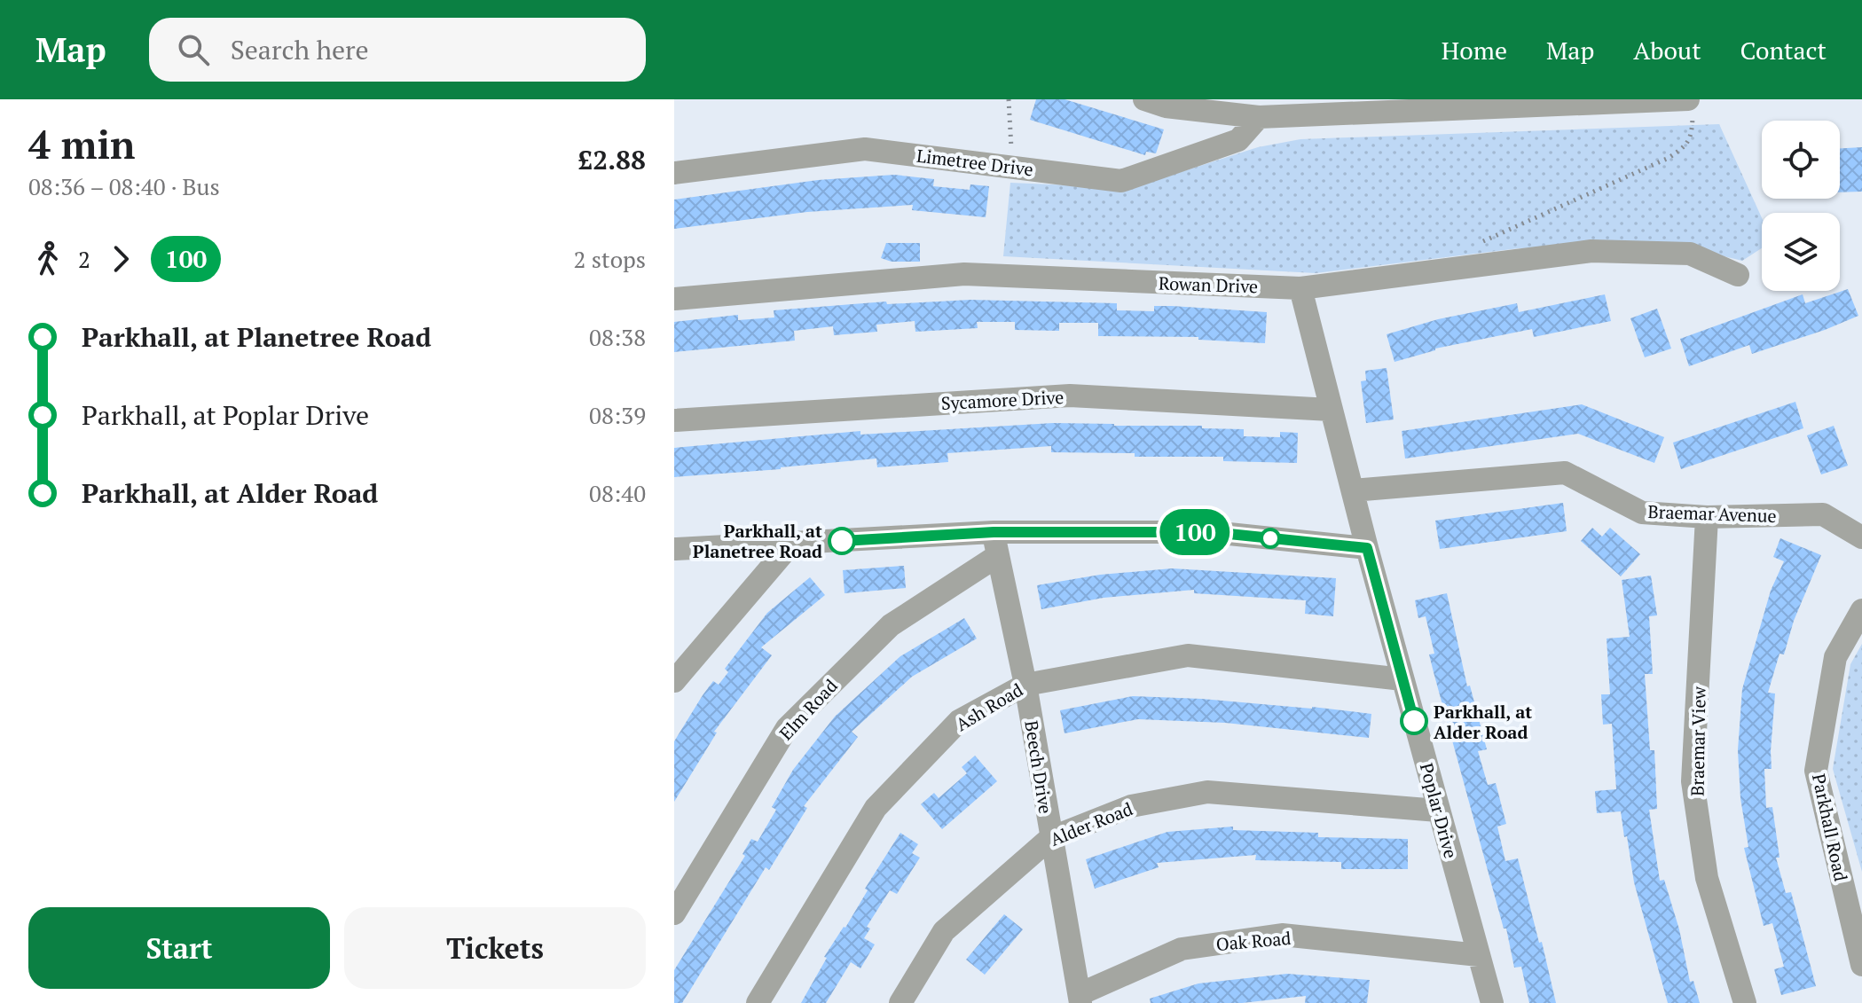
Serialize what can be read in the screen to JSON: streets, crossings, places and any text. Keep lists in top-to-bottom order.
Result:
{
  "streets": {
    "street": [
      "Limetree Drive",
      "Rowan Drive",
      "Sycamore Drive",
      "Braemar Avenue",
      "Ash Road",
      "Elm Road",
      "Braemar View",
      "Beech Drive",
      "Poplar Drive",
      "Alder Road",
      "Parkhall Road",
      "Oak Road"
    ]
  },
  "crossings": [
    ["Rowan Drive", "Poplar Drive"],
    ["Sycamore Drive", "Poplar Drive"],
    ["Braemar Avenue", "Braemar View"],
    ["Braemar Avenue", "Poplar Drive"],
    ["Ash Road", "Beech Drive"],
    ["Ash Road", "Poplar Drive"],
    ["Elm Road", "Beech Drive"],
    ["Beech Drive", "Alder Road"],
    ["Beech Drive", "Oak Road"],
    ["Poplar Drive", "Alder Road"],
    ["Poplar Drive", "Oak Road"]
  ],
  "places": ["Parkhall, at Planetree Road", "Parkhall, at Alder Road"],
  "lines": ["bus line 100"],
  "page": {
    "header": "Map",
    "search": "Search here",
    "nav": [
      "Home",
      "Map",
      "About",
      "Contact"
    ],
    "heading": ["4 min", "08:36 – 08:40 · Bus", "£2.88"],
    "on_map": "100",
    "legs": ["2", "100", "2 stops"],
    "list": [
      {
        "name": "Parkhall, at Planetree Road",
        "value": "08:38"
      },
      {
        "name": "Parkhall, at Poplar Drive",
        "value": "08:39"
      },
      {
        "name": "Parkhall, at Alder Road",
        "value": "08:40"
      }
    ],
    "buttons": ["Start", "Tickets"]
  }
}
